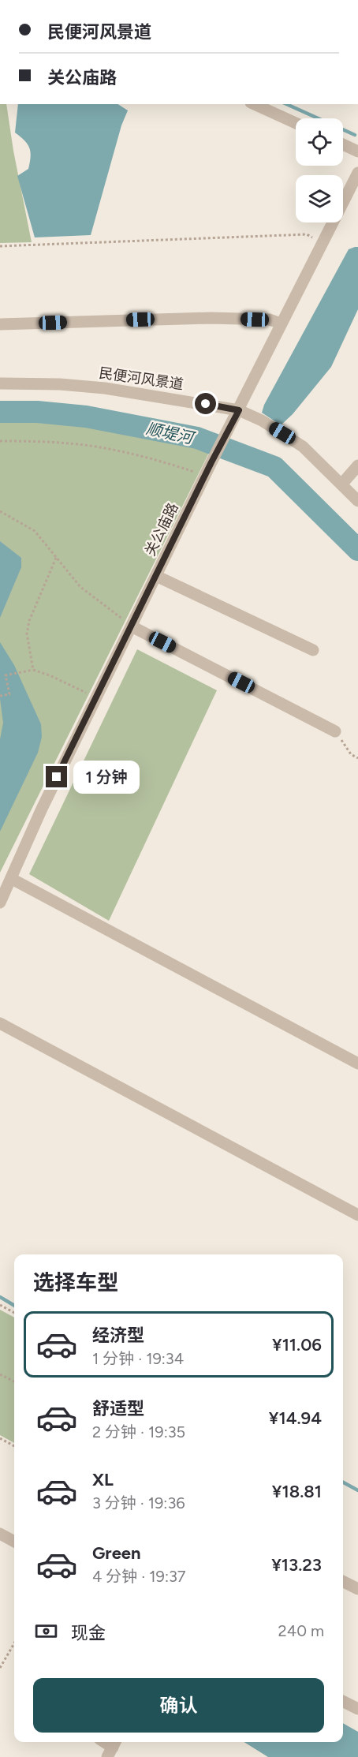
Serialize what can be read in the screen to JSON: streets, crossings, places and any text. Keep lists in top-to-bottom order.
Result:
{
  "streets": {
    "street": ["民便河风景道", "关公庙路"]
  },
  "crossings": [
    ["民便河风景道", "关公庙路"]
  ],
  "water": ["顺堤河"],
  "page": {
    "banner": ["民便河风景道", "关公庙路"],
    "bubble": "1 分钟",
    "heading": "选择车型",
    "list": [
      {
        "name": "经济型",
        "note": "1 分钟 · 19:34",
        "value": "¥11.06"
      },
      {
        "name": "舒适型",
        "note": "2 分钟 · 19:35",
        "value": "¥14.94"
      },
      {
        "name": "XL",
        "note": "3 分钟 · 19:36",
        "value": "¥18.81"
      },
      {
        "name": "Green",
        "note": "4 分钟 · 19:37",
        "value": "¥13.23"
      }
    ],
    "pay": ["现金", "240 m"],
    "buttons": "确认"
  }
}
